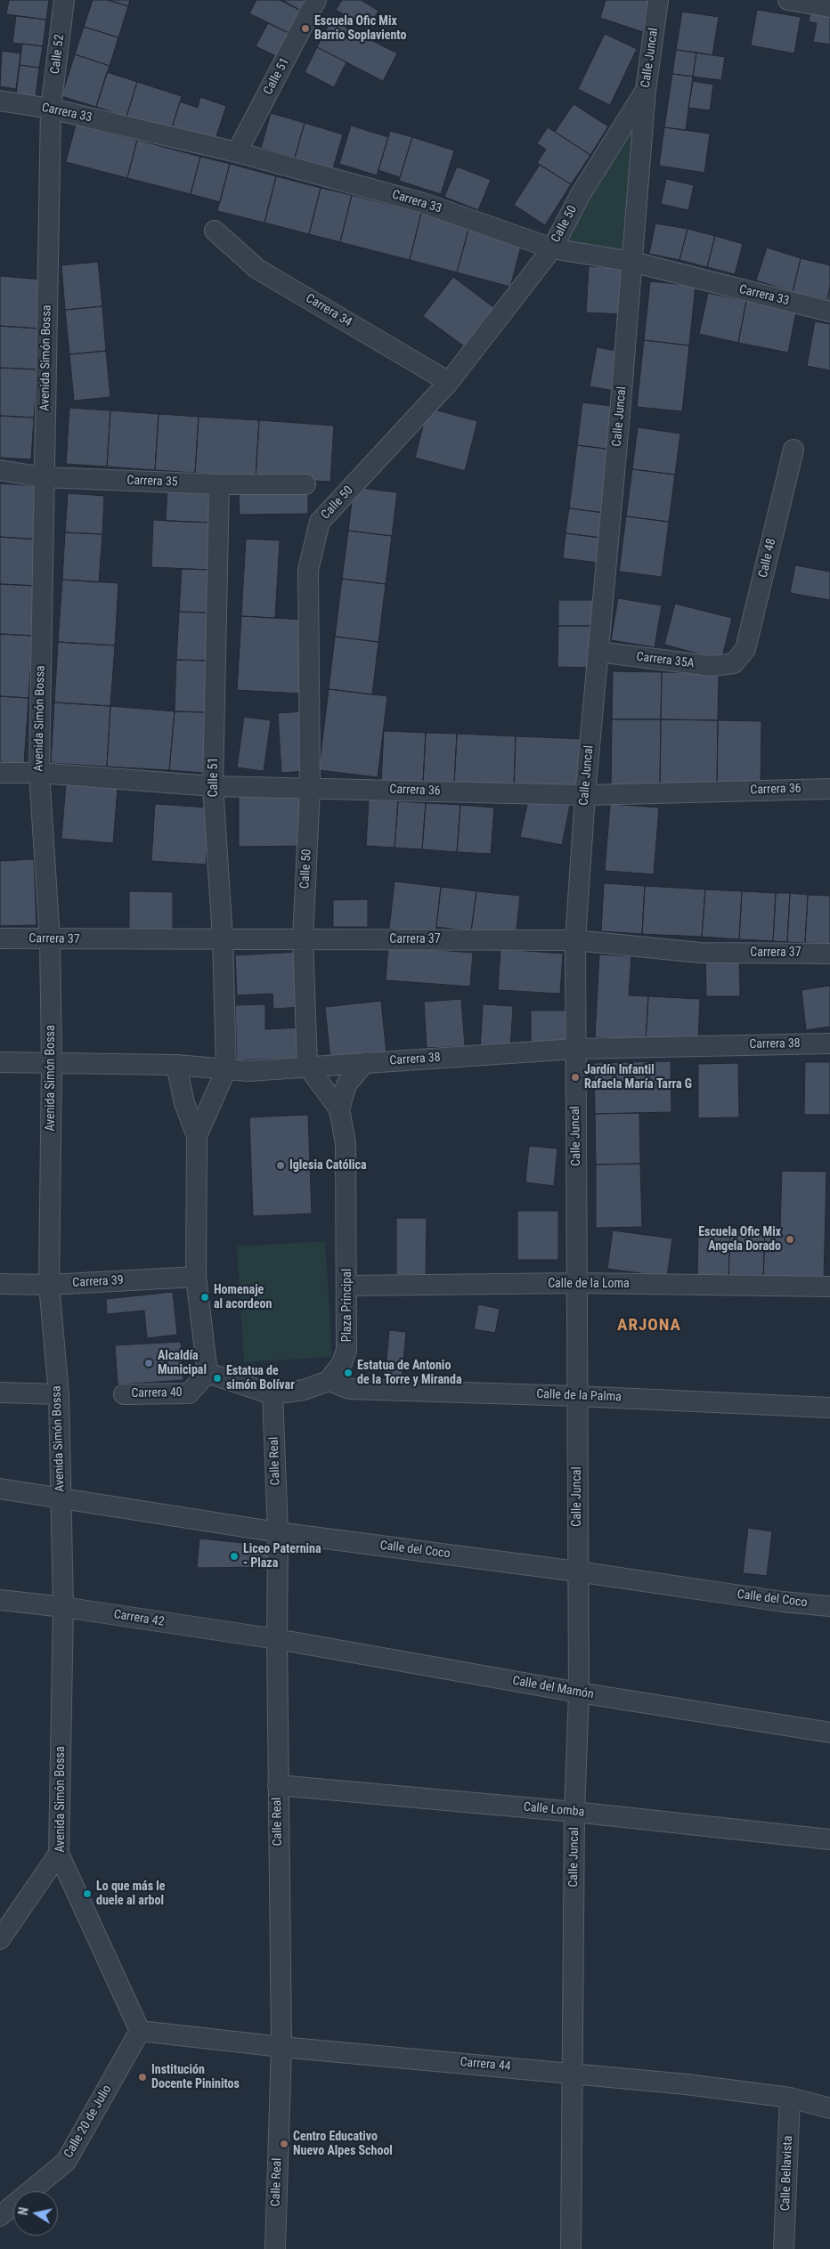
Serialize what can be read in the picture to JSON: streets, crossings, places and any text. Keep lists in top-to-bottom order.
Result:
{
  "streets": {
    "street": [
      "Calle 52",
      "Calle Juncal",
      "Calle 51",
      "Carrera 33",
      "Calle 50",
      "Carrera 34",
      "Avenida Simón Bossa",
      "Carrera 35",
      "Calle 48",
      "Carrera 35A",
      "Carrera 36",
      "Carrera 37",
      "Carrera 38",
      "Carrera 39",
      "Calle de la Loma",
      "Plaza Principal",
      "Carrera 40",
      "Calle de la Palma",
      "Calle Real",
      "Calle del Coco",
      "Carrera 42",
      "Calle del Mamón",
      "Calle Lomba",
      "Carrera 44",
      "Calle 20 de Julio",
      "Calle Bellavista"
    ]
  },
  "crossings": [
    ["Calle 52", "Carrera 33"],
    ["Calle 52", "Avenida Simón Bossa"],
    ["Calle Juncal", "Carrera 33"],
    ["Calle Juncal", "Calle 50"],
    ["Calle Juncal", "Carrera 35A"],
    ["Calle Juncal", "Carrera 36"],
    ["Calle Juncal", "Carrera 37"],
    ["Calle Juncal", "Carrera 38"],
    ["Calle Juncal", "Calle de la Loma"],
    ["Calle Juncal", "Calle de la Palma"],
    ["Calle Juncal", "Calle del Coco"],
    ["Calle Juncal", "Calle del Mamón"],
    ["Calle Juncal", "Calle Lomba"],
    ["Calle Juncal", "Carrera 44"],
    ["Calle 51", "Carrera 33"],
    ["Calle 51", "Carrera 35"],
    ["Calle 51", "Carrera 36"],
    ["Calle 51", "Carrera 37"],
    ["Calle 51", "Carrera 38"],
    ["Carrera 33", "Calle 50"],
    ["Carrera 33", "Avenida Simón Bossa"],
    ["Calle 50", "Carrera 34"],
    ["Calle 50", "Carrera 36"],
    ["Calle 50", "Carrera 37"],
    ["Calle 50", "Carrera 38"],
    ["Calle 50", "Plaza Principal"],
    ["Avenida Simón Bossa", "Carrera 35"],
    ["Avenida Simón Bossa", "Carrera 36"],
    ["Avenida Simón Bossa", "Carrera 37"],
    ["Avenida Simón Bossa", "Carrera 38"],
    ["Avenida Simón Bossa", "Carrera 39"],
    ["Avenida Simón Bossa", "Calle del Coco"],
    ["Avenida Simón Bossa", "Carrera 42"],
    ["Avenida Simón Bossa", "Carrera 44"],
    ["Avenida Simón Bossa", "Calle 20 de Julio"],
    ["Calle 48", "Carrera 35A"],
    ["Carrera 38", "Plaza Principal"],
    ["Calle de la Loma", "Plaza Principal"],
    ["Plaza Principal", "Calle de la Palma"],
    ["Calle Real", "Calle del Coco"],
    ["Calle Real", "Carrera 42"],
    ["Calle Real", "Calle del Mamón"],
    ["Calle Real", "Calle Lomba"],
    ["Calle Real", "Carrera 44"],
    ["Carrera 42", "Calle del Mamón"],
    ["Carrera 44", "Calle 20 de Julio"],
    ["Carrera 44", "Calle Bellavista"]
  ],
  "districts": ["ARJONA"],
  "places": [
    "Escuela Ofic Mix Barrio Soplaviento",
    "Jardín Infantil Rafaela María Tarra G",
    "Iglesia Católica",
    "Escuela Ofic Mix Angela Dorado",
    "Homenaje al acordeon",
    "Alcaldía Municipal",
    "Estatua de Antonio de la Torre y Miranda",
    "Estatua de simón Bolívar",
    "Liceo Paternina - Plaza",
    "Lo que más le duele al arbol",
    "Institución Docente Pininitos",
    "Centro Educativo Nuevo Alpes School"
  ],
  "north": "left"
}
